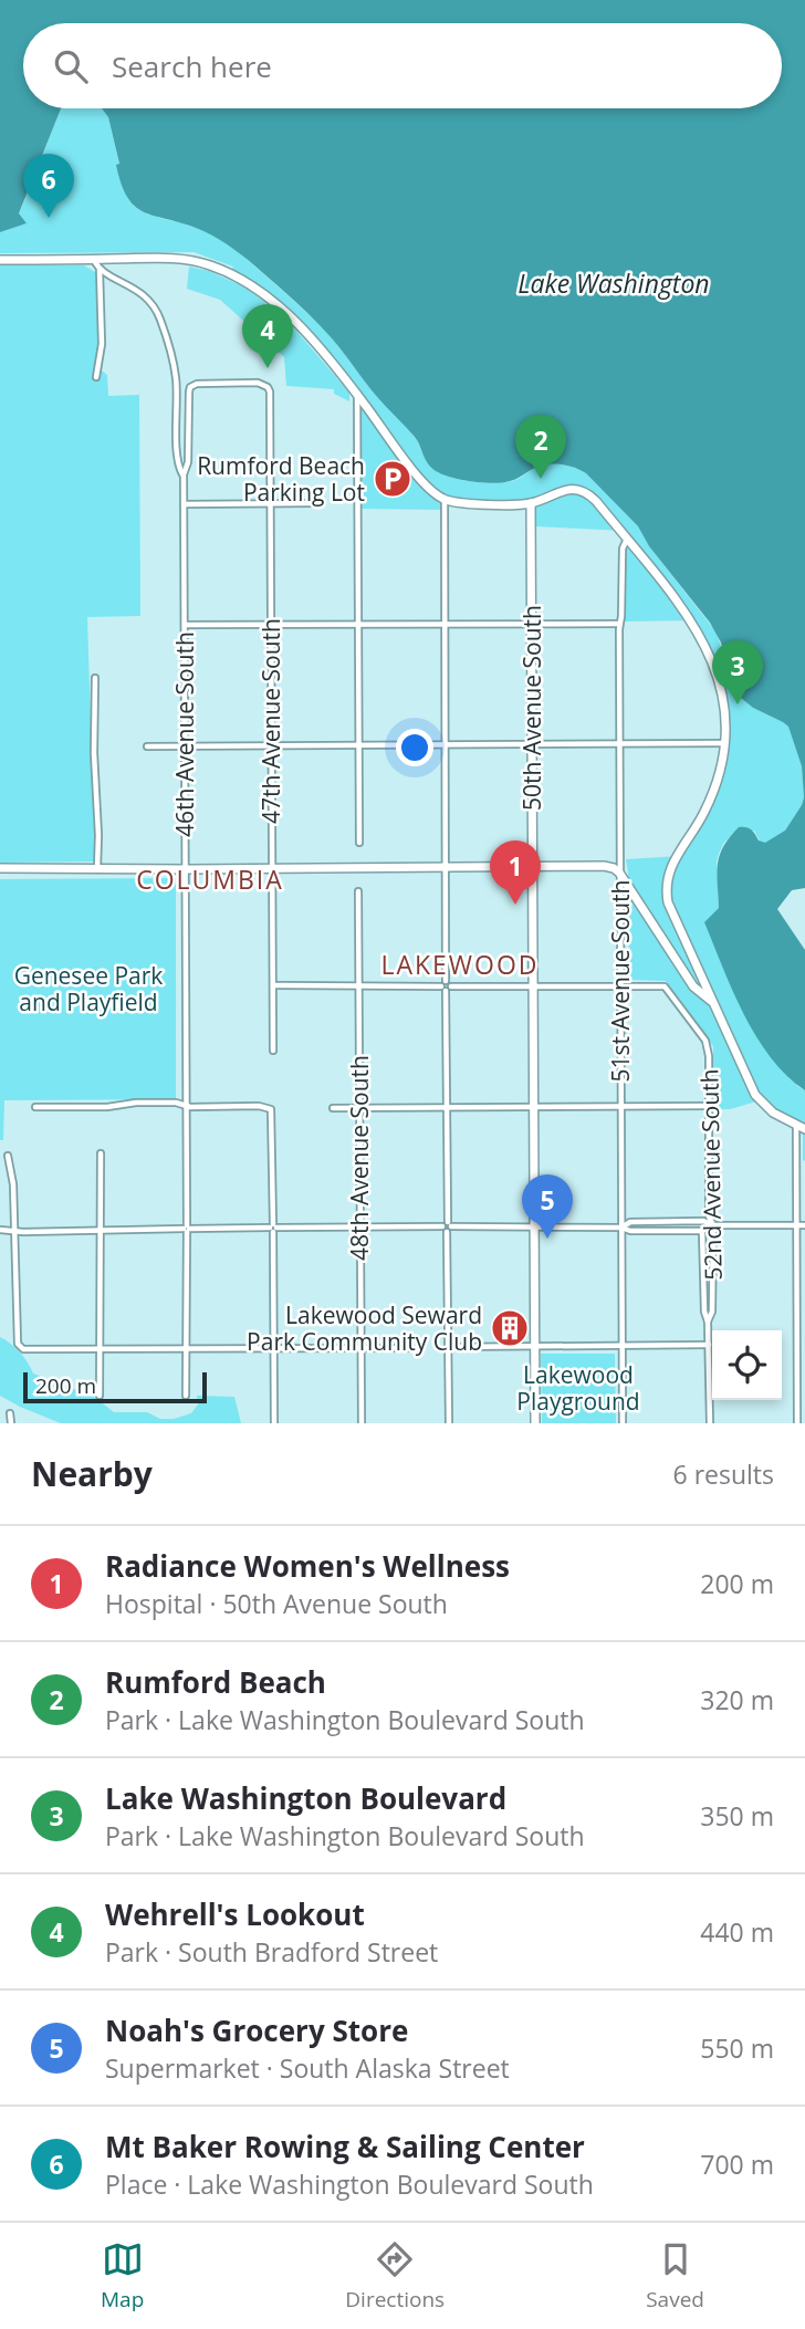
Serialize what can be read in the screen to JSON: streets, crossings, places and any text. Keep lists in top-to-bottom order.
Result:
{
  "streets": {
    "street": [
      "50th Avenue South",
      "47th Avenue South",
      "46th Avenue South",
      "51st Avenue South",
      "48th Avenue South",
      "52nd Avenue South"
    ]
  },
  "crossings": [
    ["47th Avenue South", "46th Avenue South"],
    ["51st Avenue South", "52nd Avenue South"]
  ],
  "districts": ["COLUMBIA", "LAKEWOOD"],
  "water": ["Lake Washington"],
  "parks": ["Genesee Park and Playfield", "Lakewood Playground"],
  "places": {
    "parking": ["Rumford Beach Parking Lot"],
    "building": ["Lakewood Seward Park Community Club"]
  },
  "scale_bar": "200 m",
  "page": {
    "search": "Search here",
    "pins": [
      "6",
      "4",
      "2",
      "3",
      "1",
      "5"
    ],
    "scale": "200 m",
    "heading": ["Nearby", "6 results"],
    "list": [
      {
        "mark": "1",
        "name": "Radiance Women's Wellness",
        "note": "Hospital · 50th Avenue South",
        "value": "200 m"
      },
      {
        "mark": "2",
        "name": "Rumford Beach",
        "note": "Park · Lake Washington Boulevard South",
        "value": "320 m"
      },
      {
        "mark": "3",
        "name": "Lake Washington Boulevard",
        "note": "Park · Lake Washington Boulevard South",
        "value": "350 m"
      },
      {
        "mark": "4",
        "name": "Wehrell's Lookout",
        "note": "Park · South Bradford Street",
        "value": "440 m"
      },
      {
        "mark": "5",
        "name": "Noah's Grocery Store",
        "note": "Supermarket · South Alaska Street",
        "value": "550 m"
      },
      {
        "mark": "6",
        "name": "Mt Baker Rowing & Sailing Center",
        "note": "Place · Lake Washington Boulevard South",
        "value": "700 m"
      }
    ],
    "nav": ["Map", "Directions", "Saved"]
  }
}
